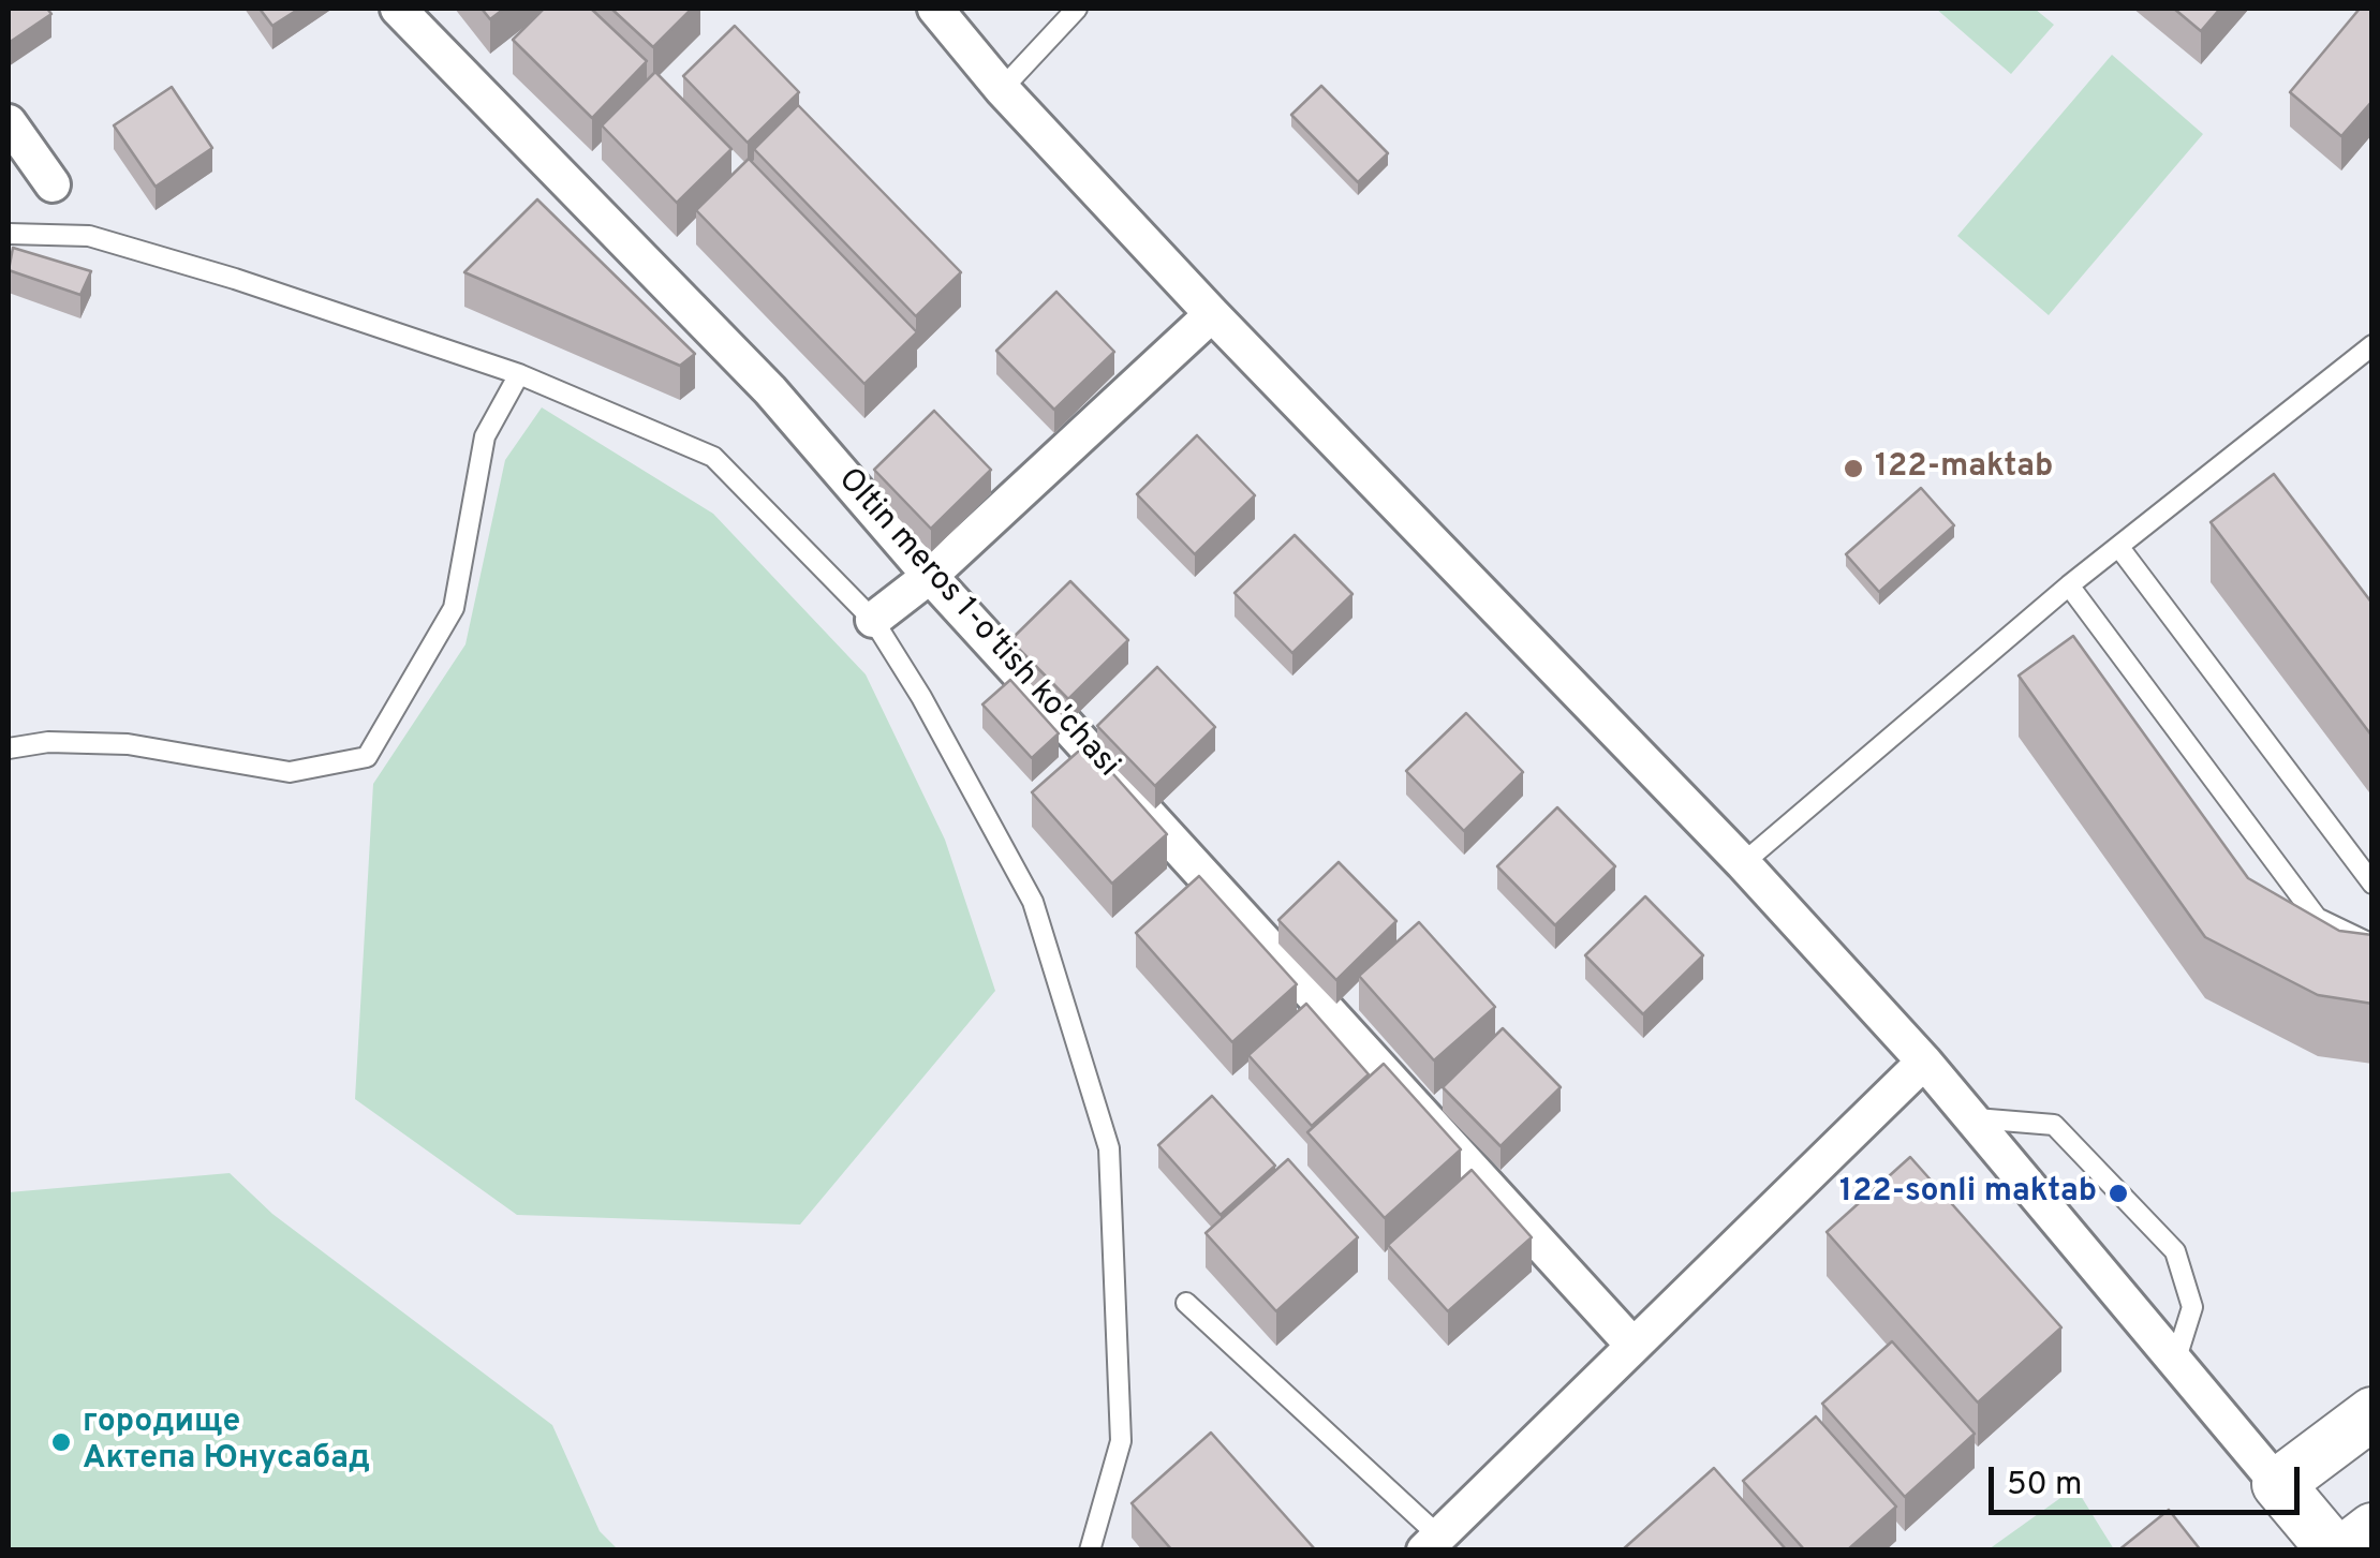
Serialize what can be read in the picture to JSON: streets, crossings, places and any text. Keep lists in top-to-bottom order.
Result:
{
  "streets": {
    "street": ["Oltin meros 1-o'tish ko'chasi"]
  },
  "places": ["122-maktab", "122-sonli maktab", "городище Актепа Юнусабад"],
  "scale_bar": "50 m"
}
